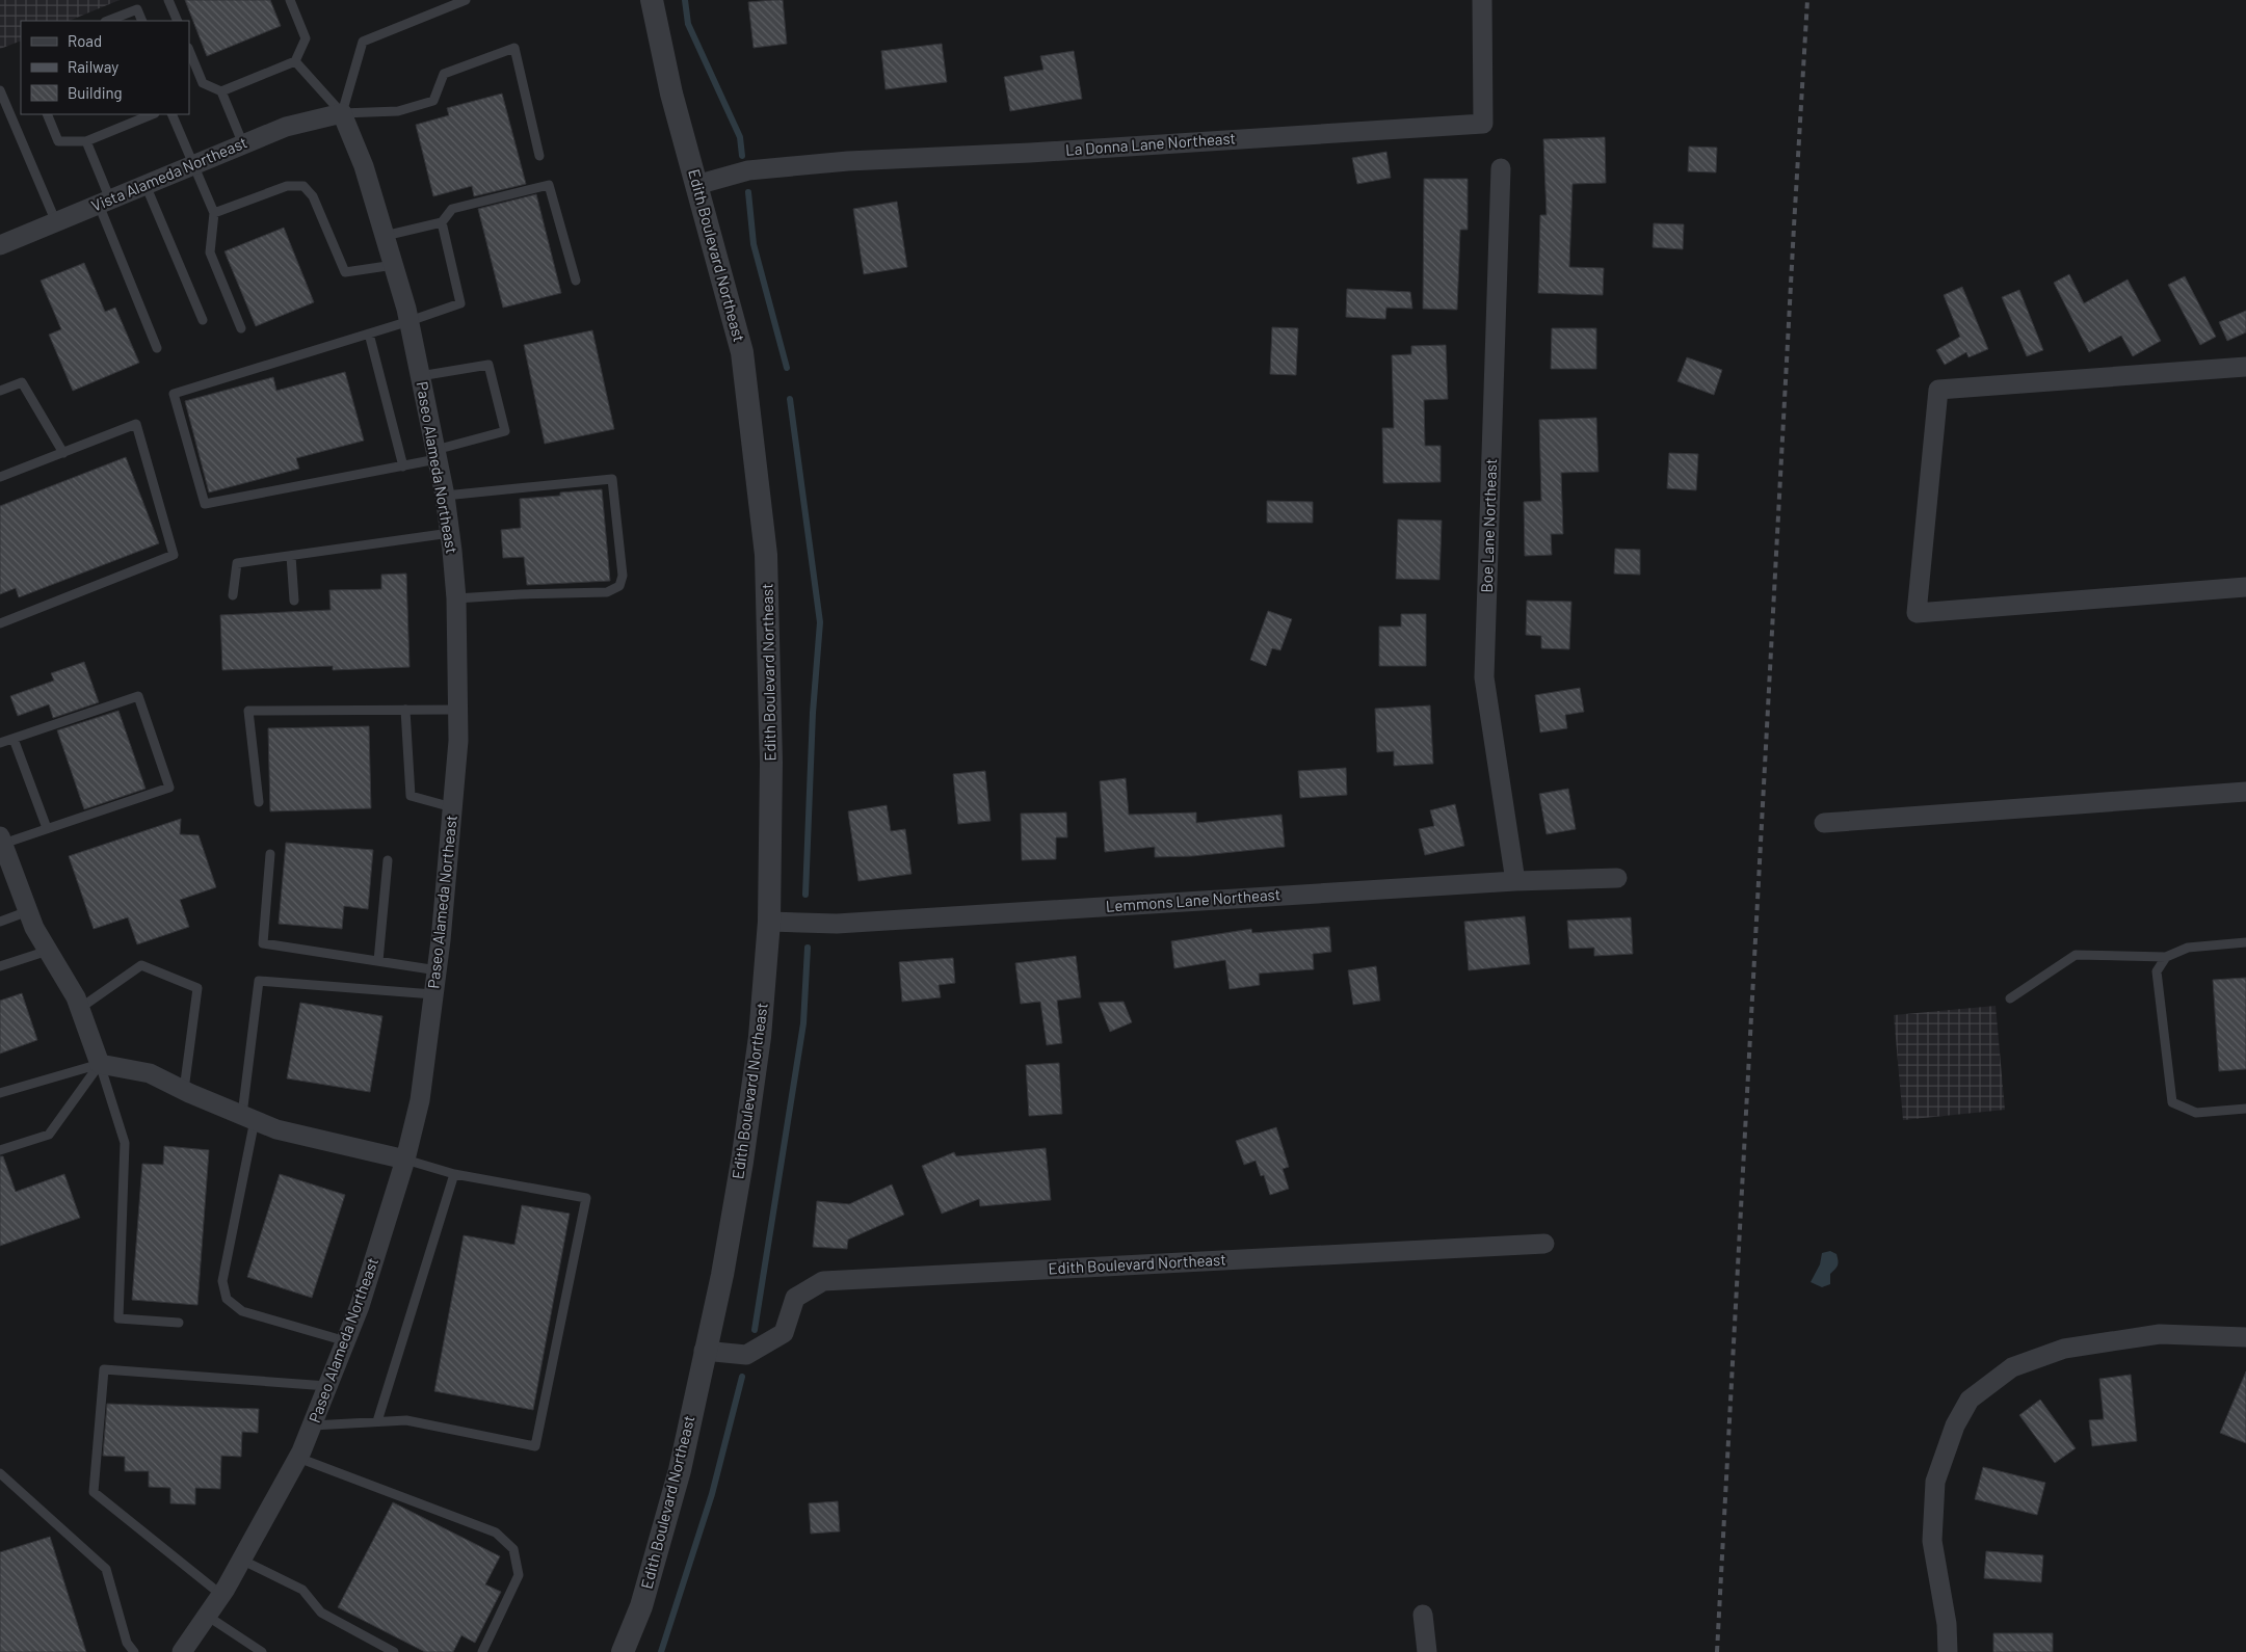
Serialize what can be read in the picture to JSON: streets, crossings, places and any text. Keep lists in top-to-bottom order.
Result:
{
  "streets": {
    "street": [
      "La Donna Lane Northeast",
      "Vista Alameda Northeast",
      "Edith Boulevard Northeast",
      "Paseo Alameda Northeast",
      "Boe Lane Northeast",
      "Lemmons Lane Northeast"
    ]
  },
  "crossings": [
    ["La Donna Lane Northeast", "Edith Boulevard Northeast"],
    ["Vista Alameda Northeast", "Paseo Alameda Northeast"],
    ["Edith Boulevard Northeast", "Lemmons Lane Northeast"],
    ["Boe Lane Northeast", "Lemmons Lane Northeast"]
  ],
  "legend": ["Road", "Railway", "Building"]
}
